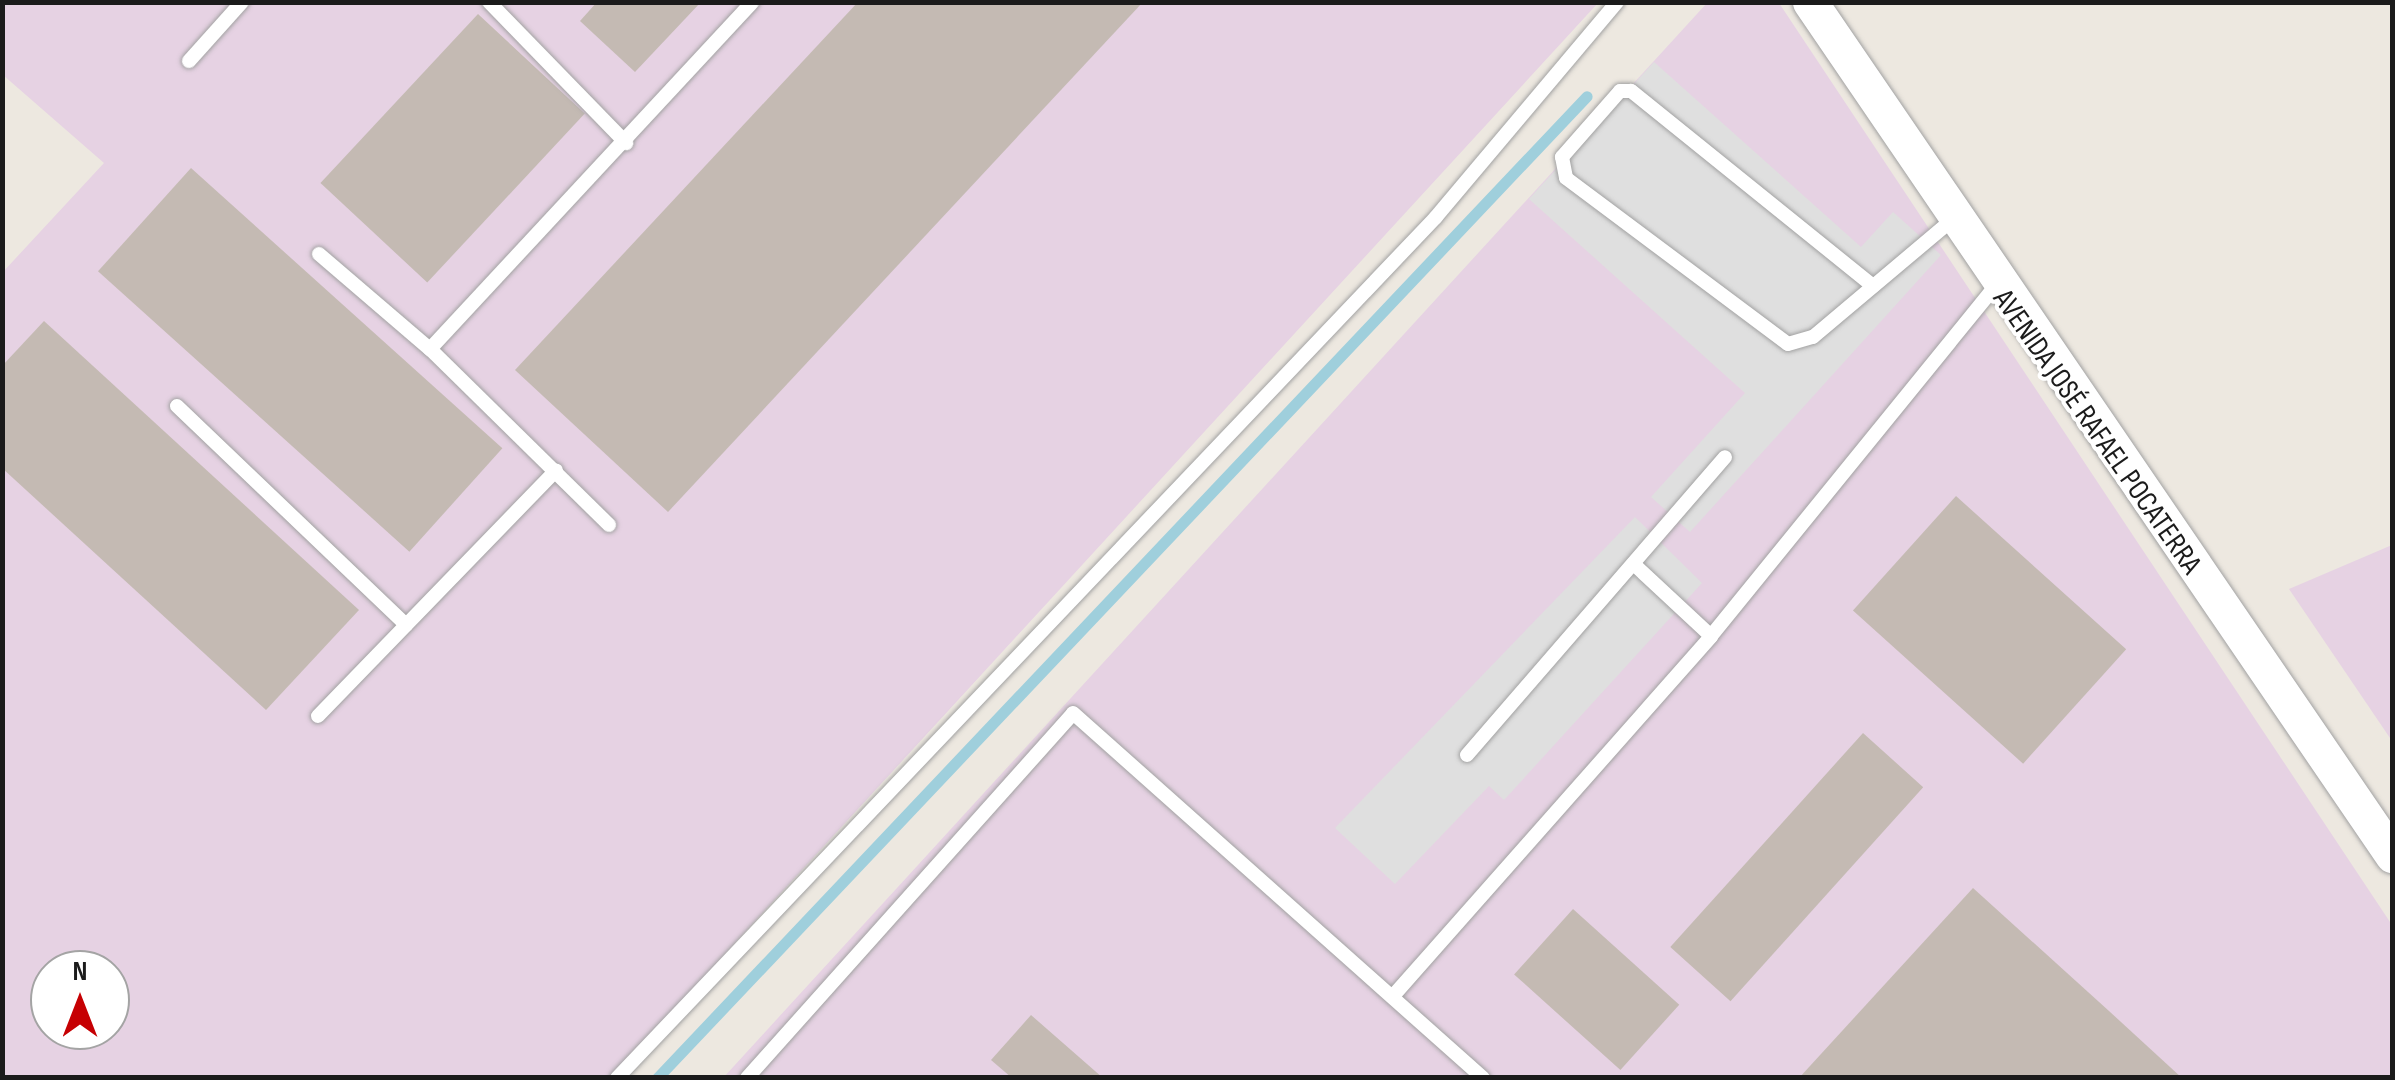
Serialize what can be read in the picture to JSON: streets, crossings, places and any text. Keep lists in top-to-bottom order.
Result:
{
  "streets": {
    "street": ["AVENIDA JOSÉ RAFAEL POCATERRA"]
  },
  "north": "top"
}
